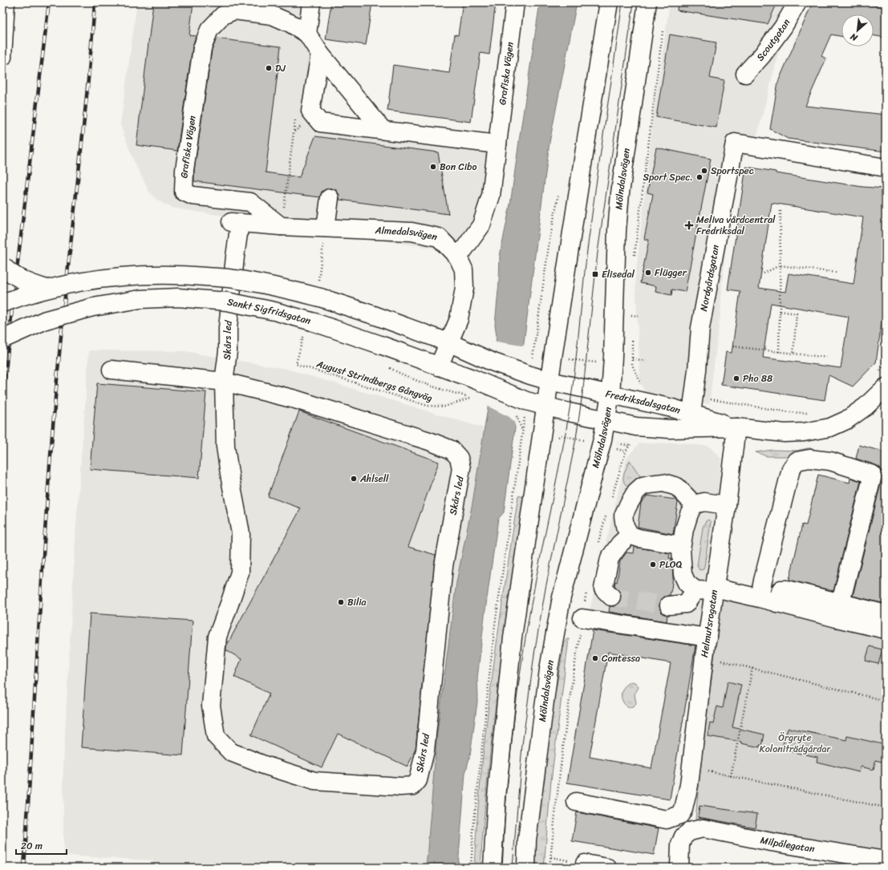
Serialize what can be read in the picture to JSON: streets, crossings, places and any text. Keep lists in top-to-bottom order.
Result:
{
  "streets": {
    "main road": [
      "Scoutgatan",
      "Grafiska Vägen",
      "Mölndalsvägen",
      "Almedalsvägen",
      "Nordgårdsgatan",
      "Sankt Sigfridsgatan",
      "Skårs led",
      "Fredriksdalsgatan",
      "Helmutsrogatan",
      "Milpålegatan"
    ],
    "path": ["August Strindbergs Gångväg"]
  },
  "crossings": [
    ["Grafiska Vägen", "Almedalsvägen"],
    ["Mölndalsvägen", "Fredriksdalsgatan"],
    ["Almedalsvägen", "Sankt Sigfridsgatan"],
    ["Almedalsvägen", "Skårs led"],
    ["Nordgårdsgatan", "Fredriksdalsgatan"],
    ["Sankt Sigfridsgatan", "Fredriksdalsgatan"],
    ["Fredriksdalsgatan", "Helmutsrogatan"]
  ],
  "parks": ["Örgryte Koloniträdgårdar"],
  "places": {
    "other": [
      "DJ",
      "Bon Cibo",
      "Sportspec",
      "Sport Spec.",
      "Flügger",
      "Pho 88",
      "Ahlsell",
      "PLOQ",
      "Bilia",
      "Contessa"
    ],
    "health": ["Meliva vårdcentral Fredriksdal"],
    "transit": ["Elisedal"]
  },
  "scale_bar": "20 m",
  "north": "bottom left"
}
